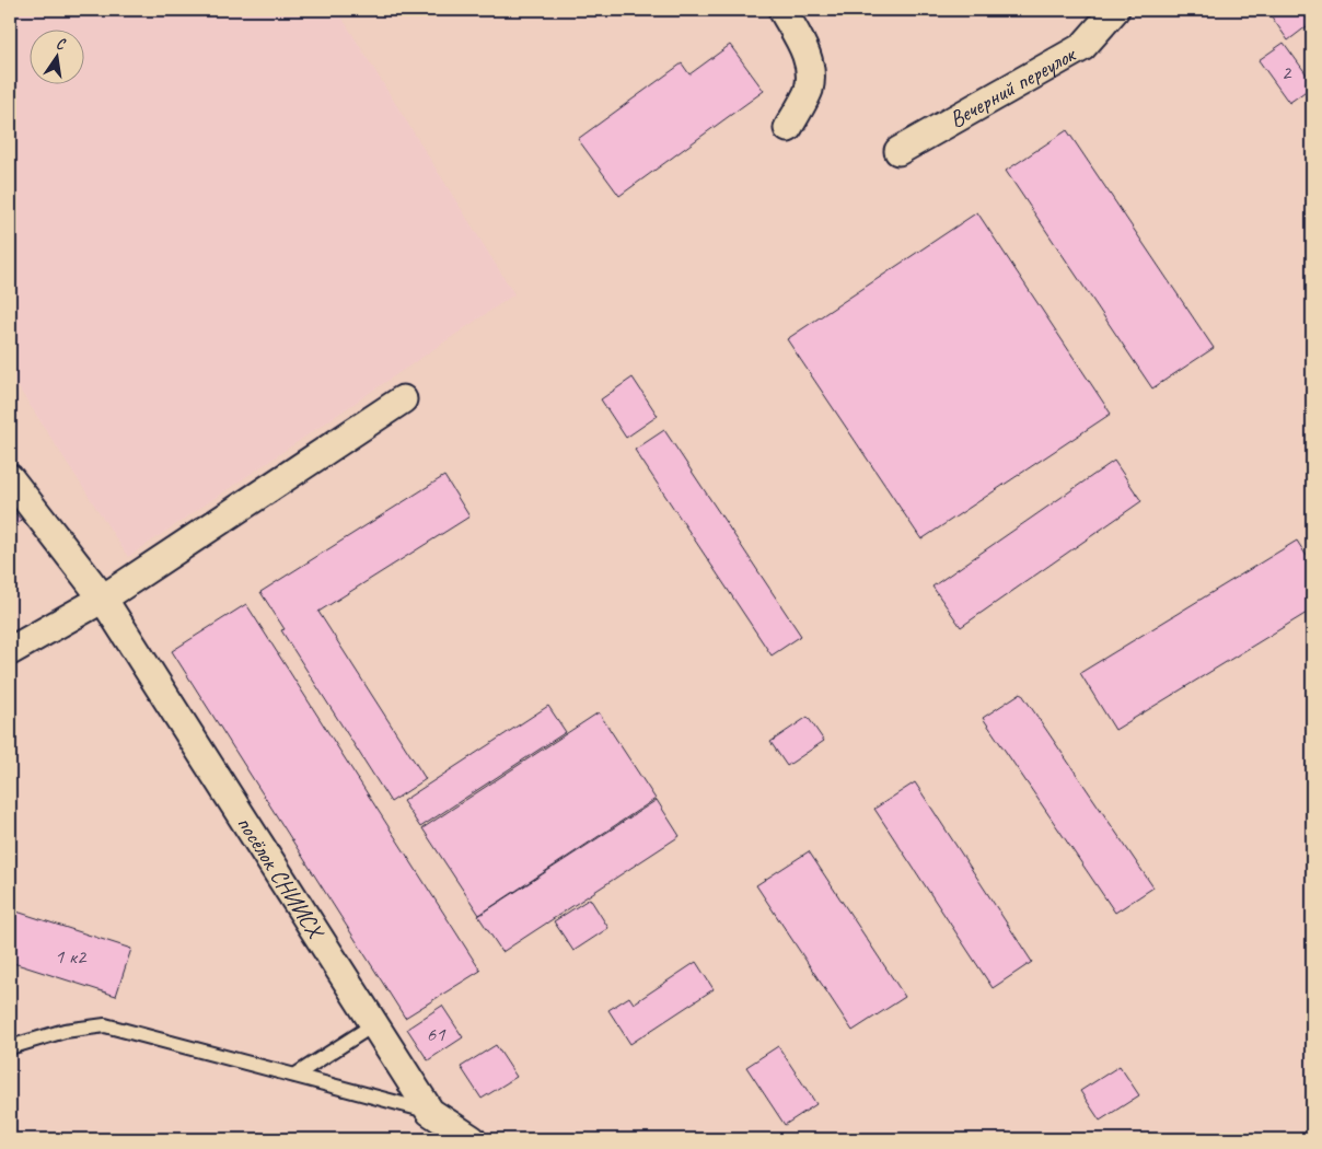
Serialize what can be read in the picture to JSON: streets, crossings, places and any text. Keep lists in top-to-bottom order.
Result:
{
  "streets": {
    "street": ["Вечерний переулок", "посёлок СНИИСХ"]
  },
  "house_numbers": ["2", "1 к2", "61"],
  "north": "top"
}
